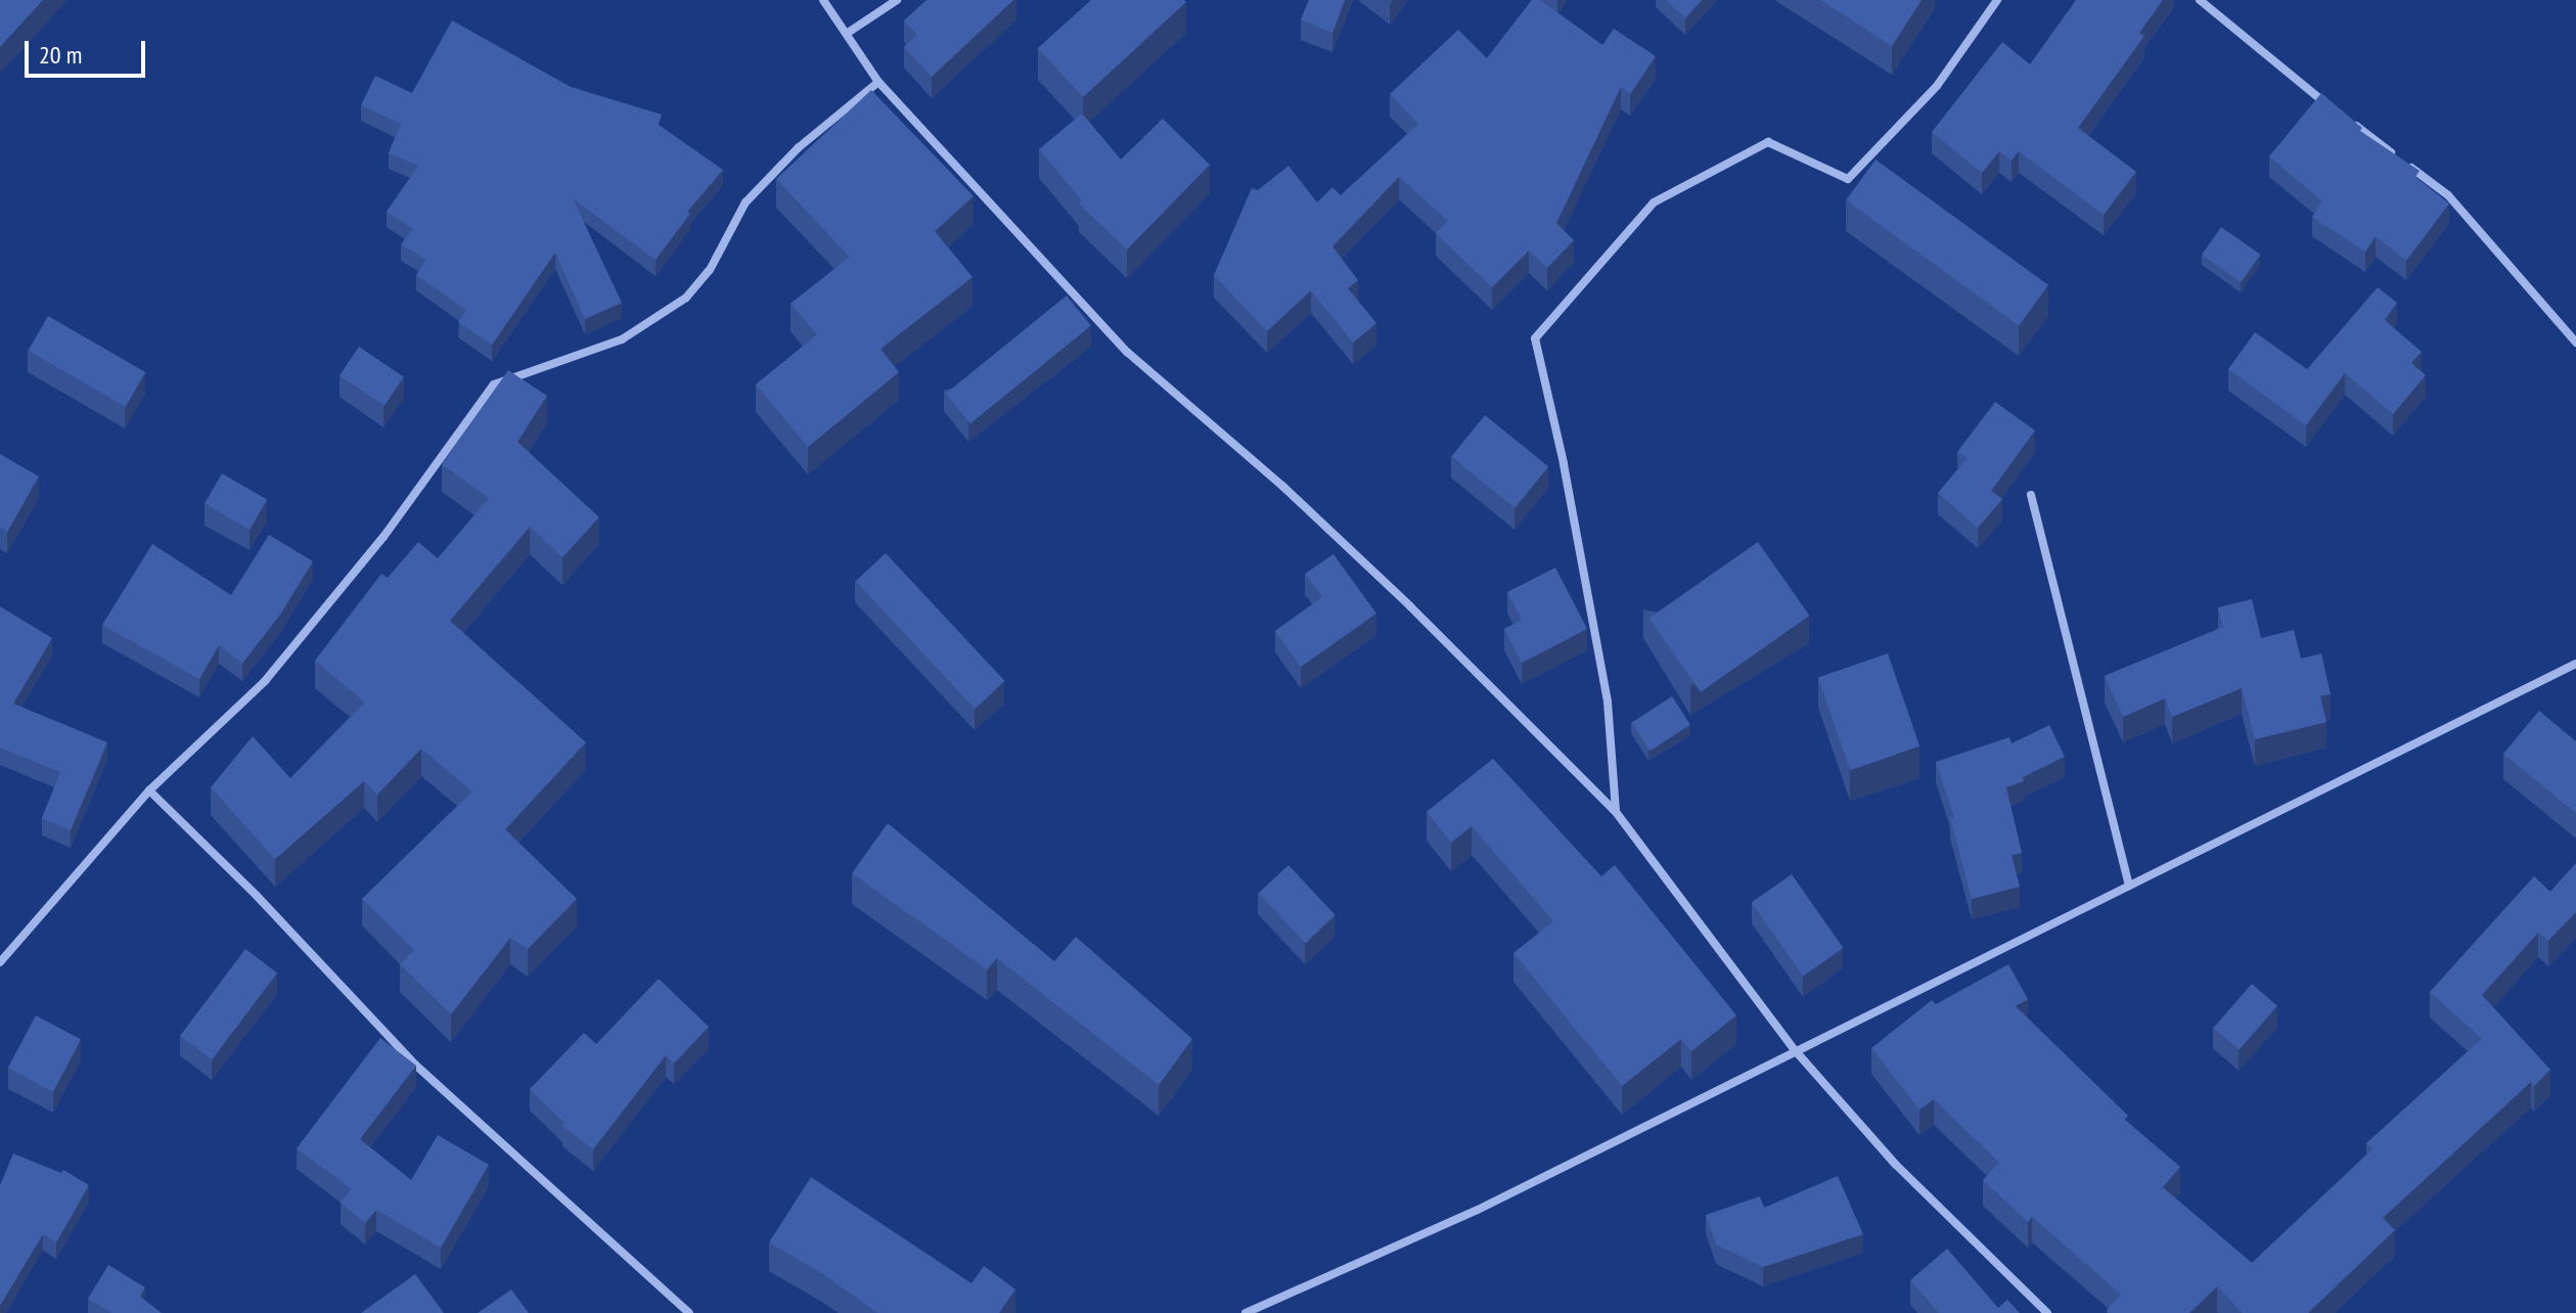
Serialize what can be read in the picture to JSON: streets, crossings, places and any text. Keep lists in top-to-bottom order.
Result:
{
  "scale_bar": "20 m"
}
